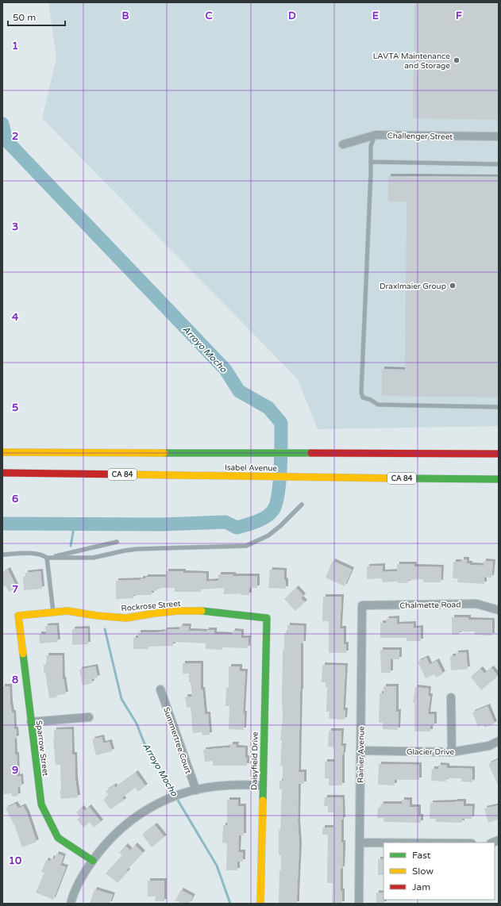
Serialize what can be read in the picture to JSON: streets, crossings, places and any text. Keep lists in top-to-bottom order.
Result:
{
  "streets": {
    "main road": [
      "Isabel Avenue",
      "CA 84",
      "Rockrose Street",
      "Sparrow Street",
      "Daisyfield Drive"
    ],
    "street": [
      "Challenger Street",
      "Chalmette Road",
      "Summertree Court",
      "Glacier Drive",
      "Rainier Avenue"
    ]
  },
  "crossings": [
    ["Chalmette Road", "Rainier Avenue"],
    ["Rockrose Street", "Sparrow Street"],
    ["Rockrose Street", "Daisyfield Drive"],
    ["Glacier Drive", "Rainier Avenue"]
  ],
  "water": ["Arroyo Mocho"],
  "places": ["LAVTA Maintenance and Storage", "Draxlmaier Group"],
  "legend": ["Fast", "Slow", "Jam"],
  "scale_bar": "50 m",
  "grid": {
    "columns": [
      "B",
      "C",
      "D",
      "E",
      "F"
    ],
    "rows": [
      "1",
      "2",
      "3",
      "4",
      "5",
      "6",
      "7",
      "8",
      "9",
      "10"
    ]
  }
}
